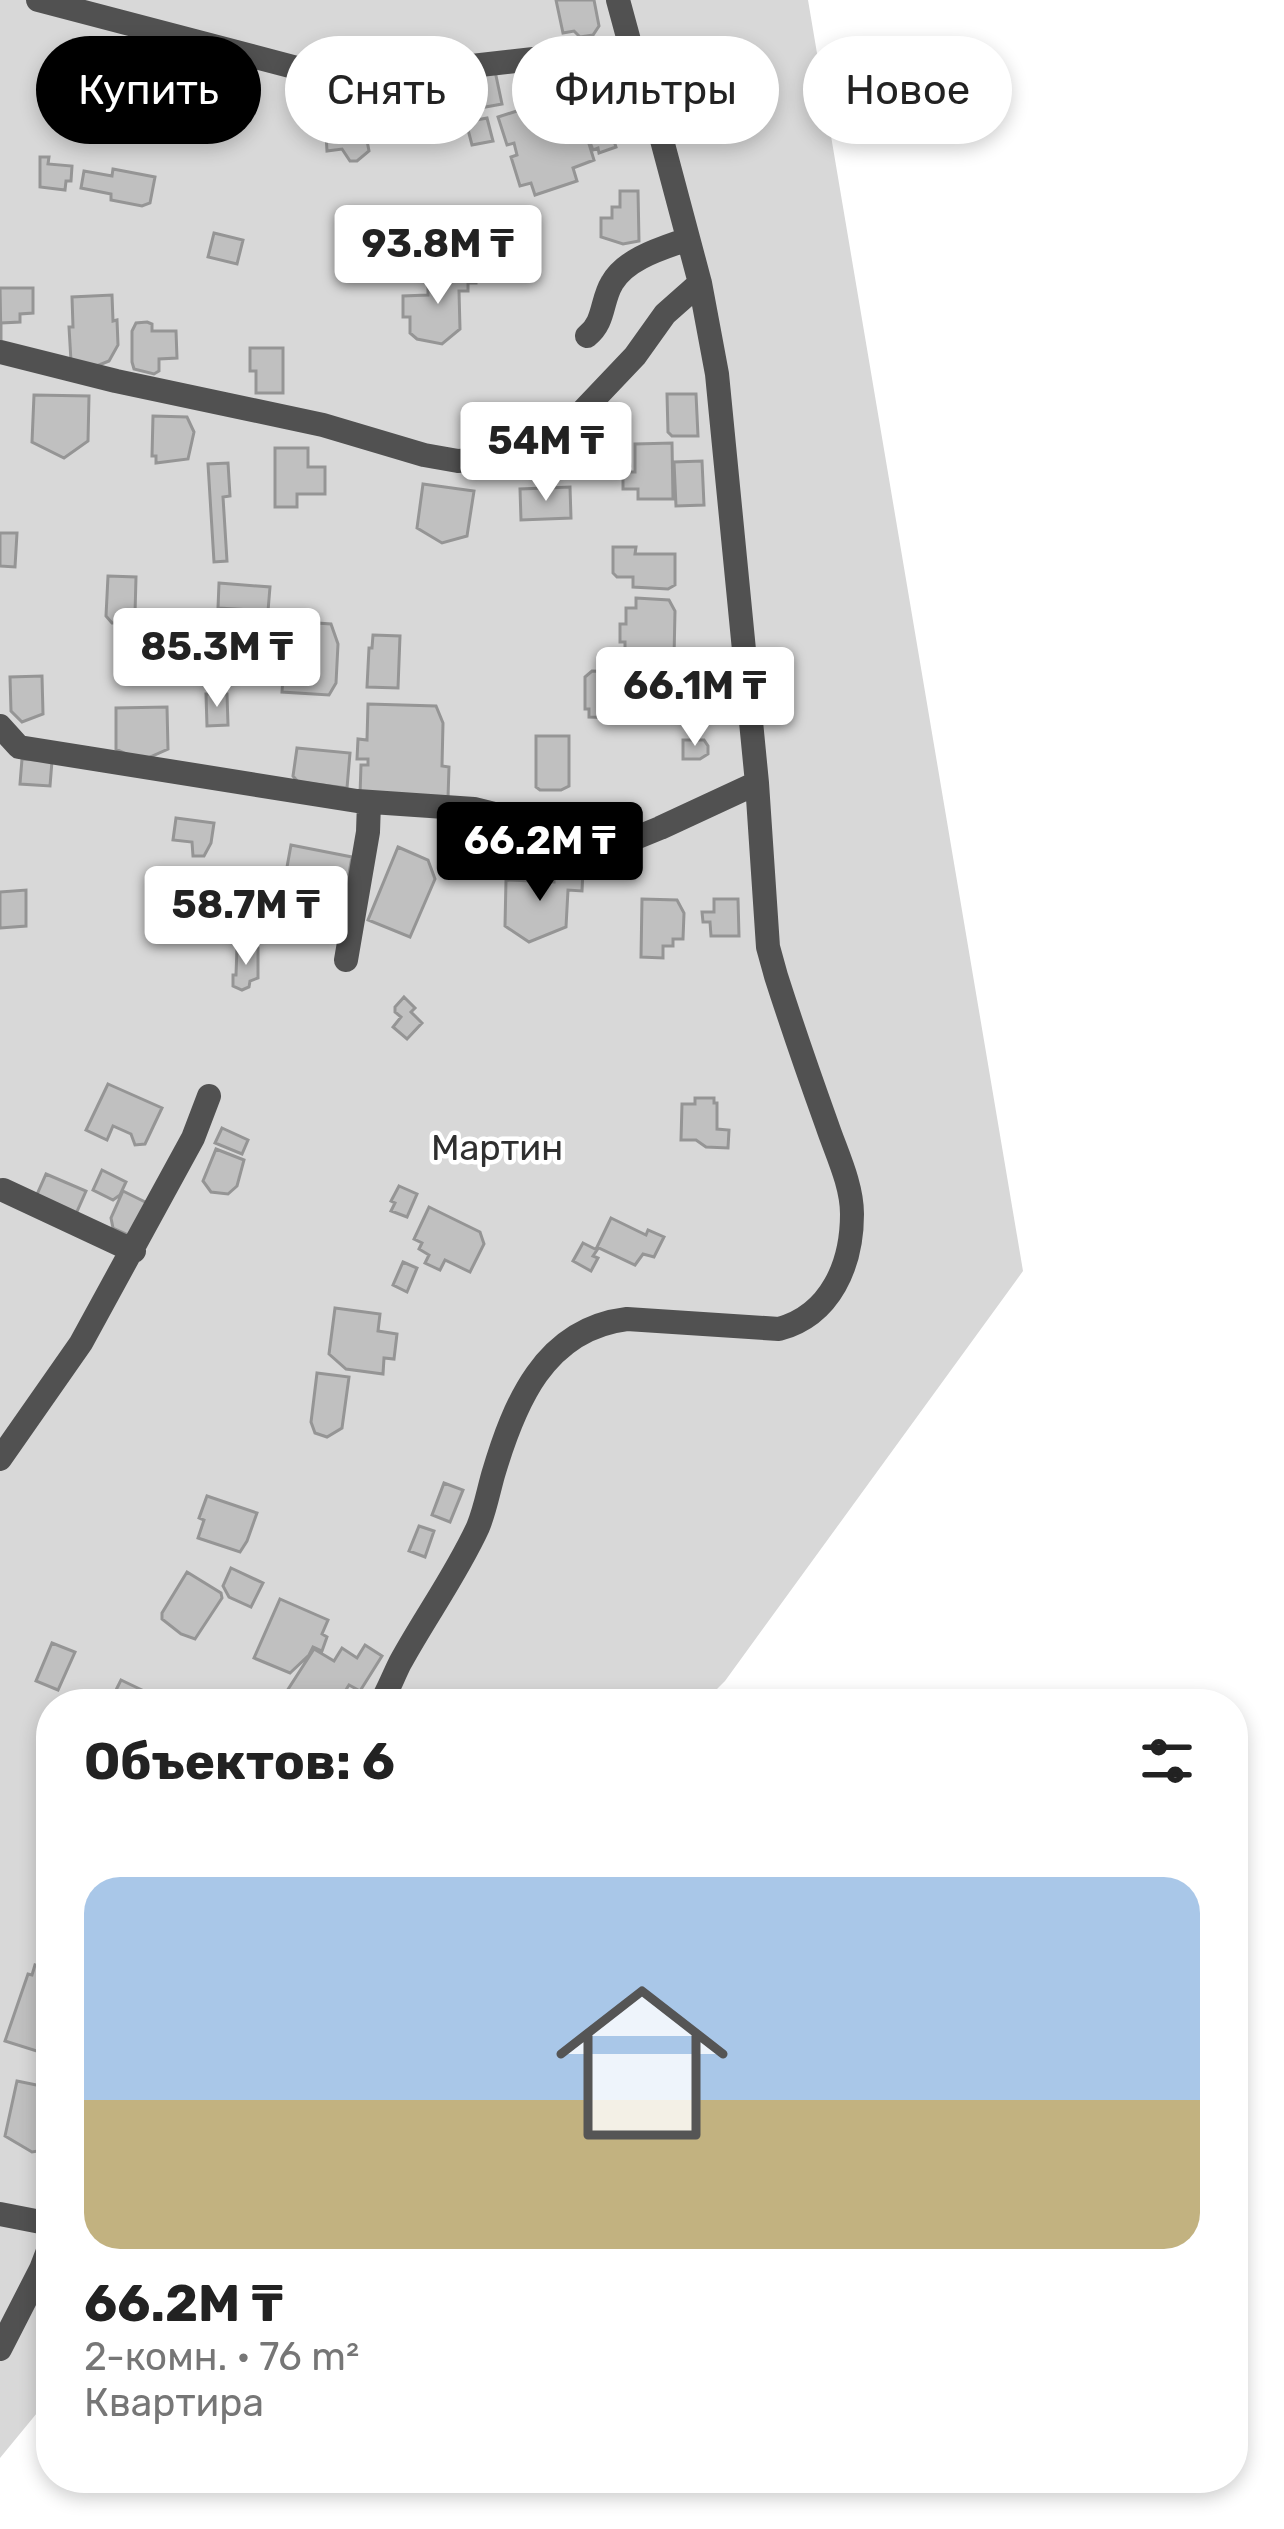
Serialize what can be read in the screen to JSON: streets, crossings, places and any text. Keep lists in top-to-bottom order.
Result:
{
  "parks": ["Мартин"],
  "page": {
    "chip": [
      "Купить",
      "Снять",
      "Фильтры",
      "Новое"
    ],
    "price": [
      "93.8M ₸",
      "54M ₸",
      "85.3M ₸",
      "66.1M ₸",
      "66.2M ₸",
      "58.7M ₸"
    ],
    "heading": "Объектов: 6",
    "list": [
      {
        "name": "66.2M ₸",
        "note": "2-комн. · 76 m² · Квартира"
      }
    ]
  }
}
